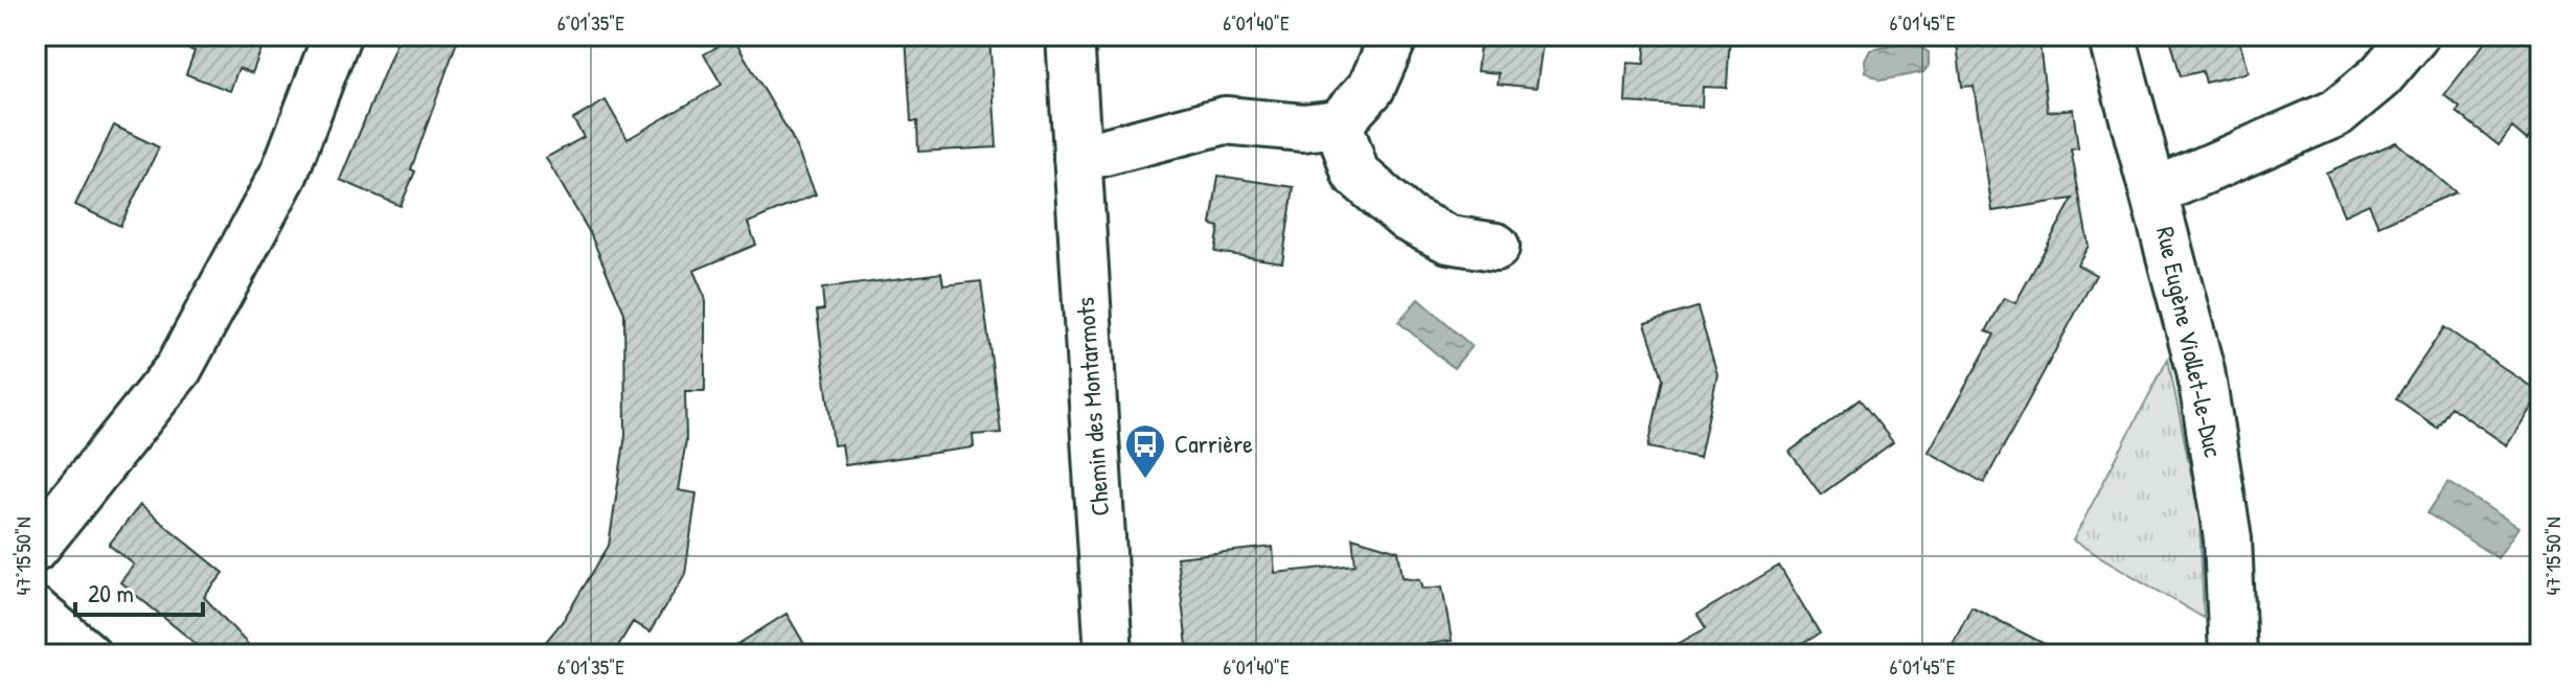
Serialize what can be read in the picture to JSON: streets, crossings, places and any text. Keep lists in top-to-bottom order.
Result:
{
  "streets": {
    "street": ["Rue Eugène Viollet-le-Duc", "Chemin des Montarmots"]
  },
  "places": {
    "bus stop": ["Carrière"]
  },
  "scale_bar": "20 m",
  "coordinates": [
    "6°01'35\"E",
    "6°01'40\"E",
    "6°01'45\"E",
    "47°15'50\"N"
  ]
}
